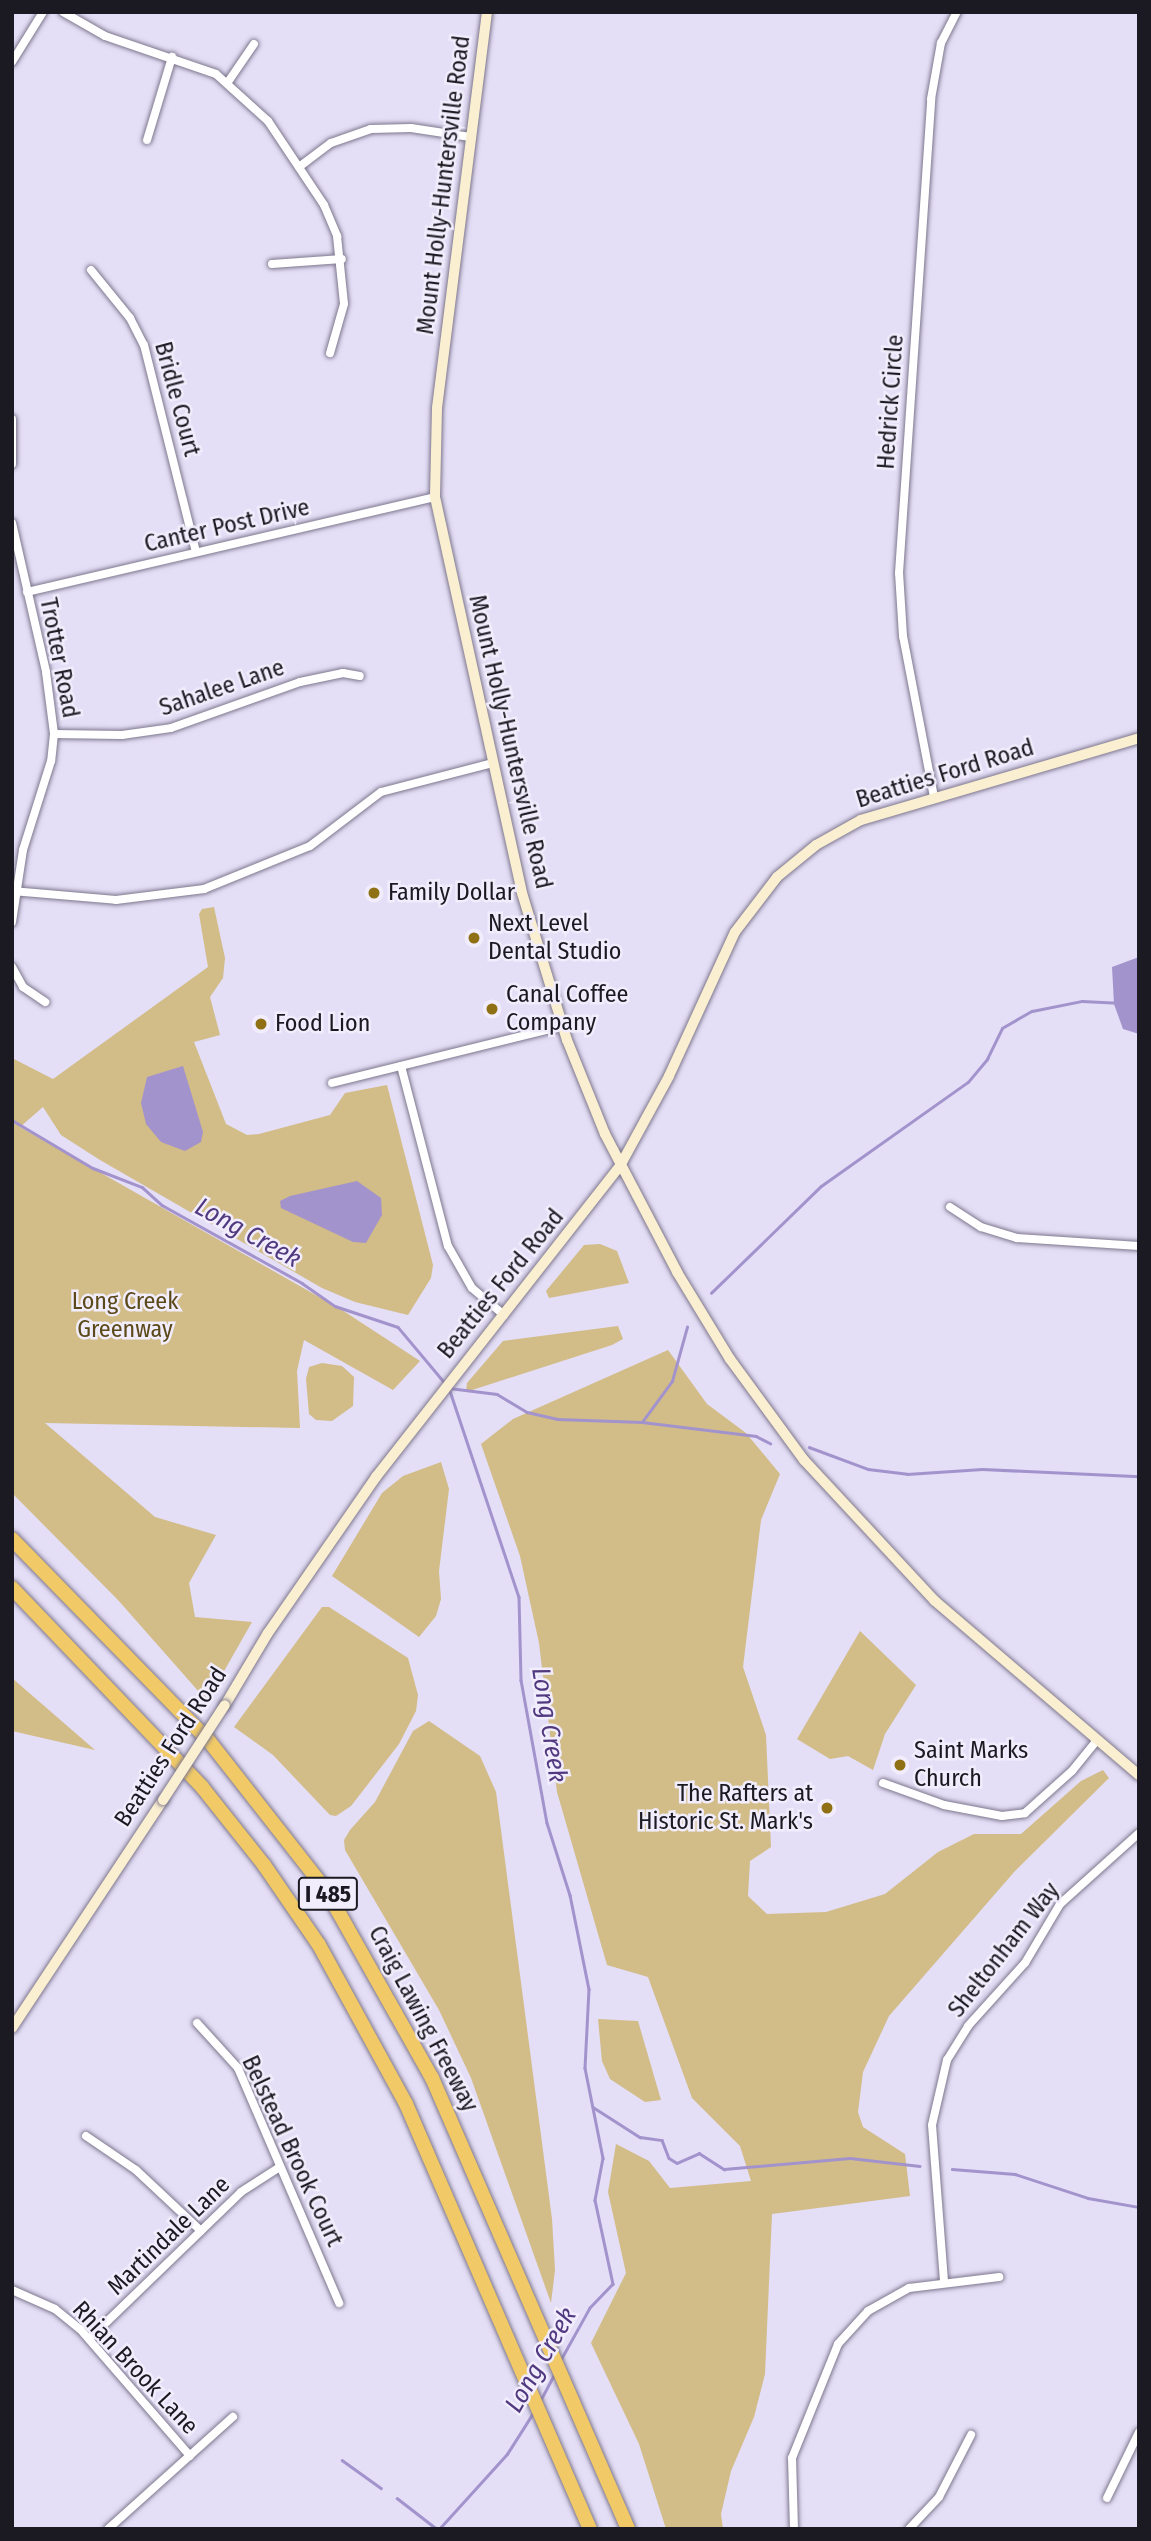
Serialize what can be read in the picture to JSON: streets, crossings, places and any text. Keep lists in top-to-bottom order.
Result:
{
  "streets": {
    "highway": ["I 485", "Craig Lawing Freeway"],
    "main road": ["Mount Holly-Huntersville Road", "Beatties Ford Road"],
    "street": [
      "Bridle Court",
      "Hedrick Circle",
      "Canter Post Drive",
      "Trotter Road",
      "Sahalee Lane",
      "Sheltonham Way",
      "Belstead Brook Court",
      "Martindale Lane",
      "Rhian Brook Lane"
    ]
  },
  "crossings": [
    ["Mount Holly-Huntersville Road", "Canter Post Drive"],
    ["Mount Holly-Huntersville Road", "Beatties Ford Road"],
    ["Bridle Court", "Canter Post Drive"],
    ["Hedrick Circle", "Beatties Ford Road"],
    ["Canter Post Drive", "Trotter Road"],
    ["Trotter Road", "Sahalee Lane"],
    ["Belstead Brook Court", "Martindale Lane"],
    ["Martindale Lane", "Rhian Brook Lane"]
  ],
  "water": ["Long Creek"],
  "parks": ["Long Creek Greenway"],
  "places": [
    "Family Dollar",
    "Next Level Dental Studio",
    "Canal Coffee Company",
    "Food Lion",
    "Saint Marks Church",
    "The Rafters at Historic St. Mark's"
  ]
}
